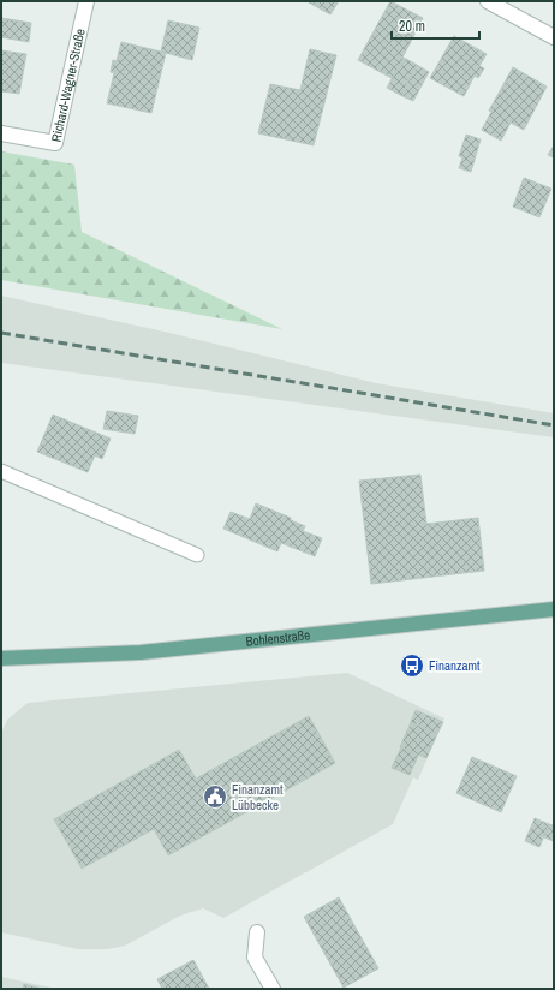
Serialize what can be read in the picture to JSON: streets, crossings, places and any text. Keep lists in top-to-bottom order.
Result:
{
  "streets": {
    "main road": ["Bohlenstraße"],
    "street": ["Richard-Wagner-Straße"]
  },
  "places": {
    "bus stop": ["Finanzamt"],
    "public building": ["Finanzamt Lübbecke"]
  },
  "scale_bar": "20 m"
}
